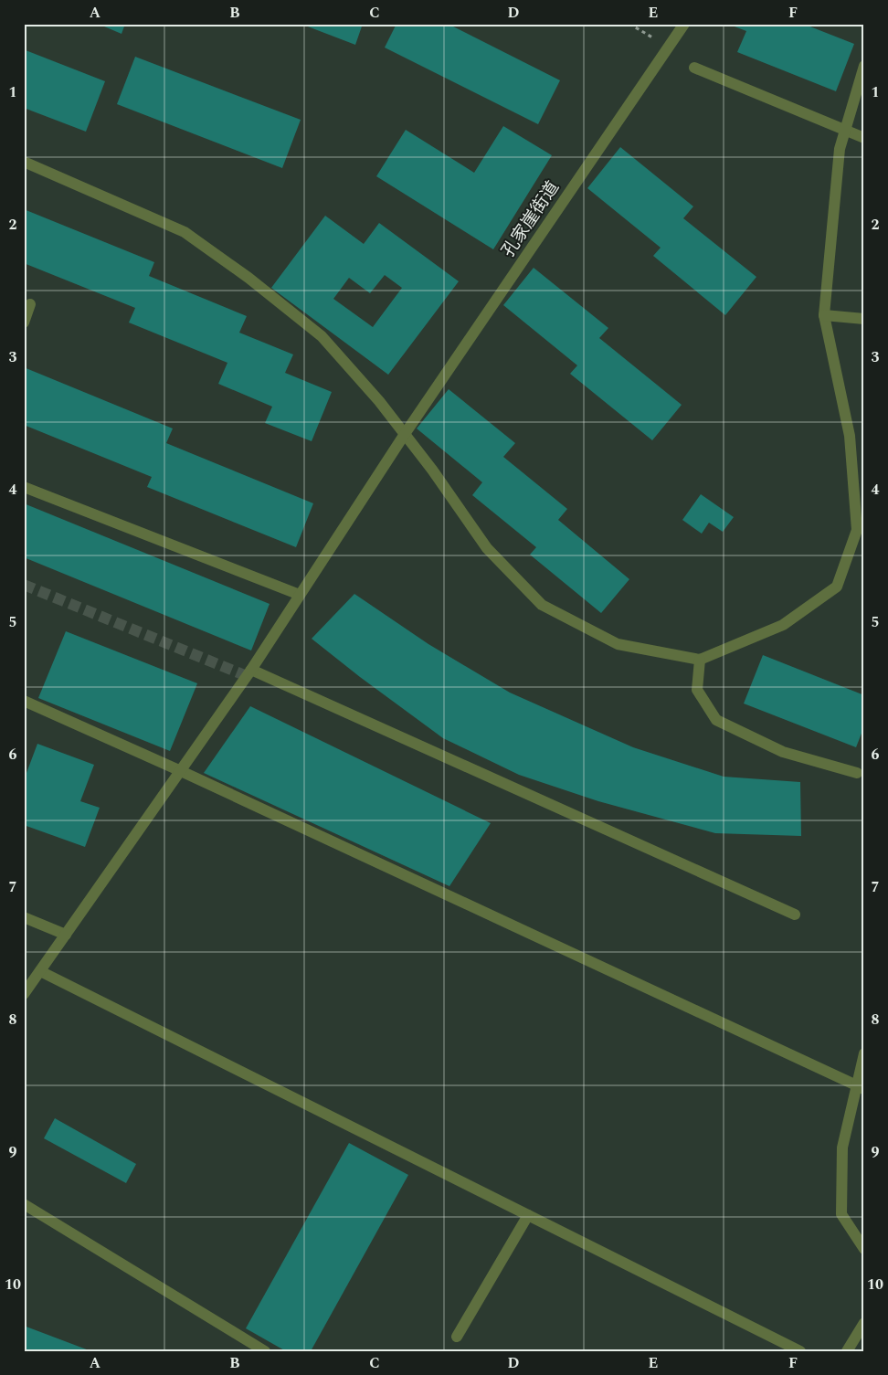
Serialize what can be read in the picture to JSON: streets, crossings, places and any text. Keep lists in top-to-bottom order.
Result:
{
  "streets": {
    "street": ["孔家崖街道"]
  },
  "grid": {
    "columns": [
      "A",
      "B",
      "C",
      "D",
      "E",
      "F"
    ],
    "rows": [
      "1",
      "2",
      "3",
      "4",
      "5",
      "6",
      "7",
      "8",
      "9",
      "10"
    ]
  }
}
